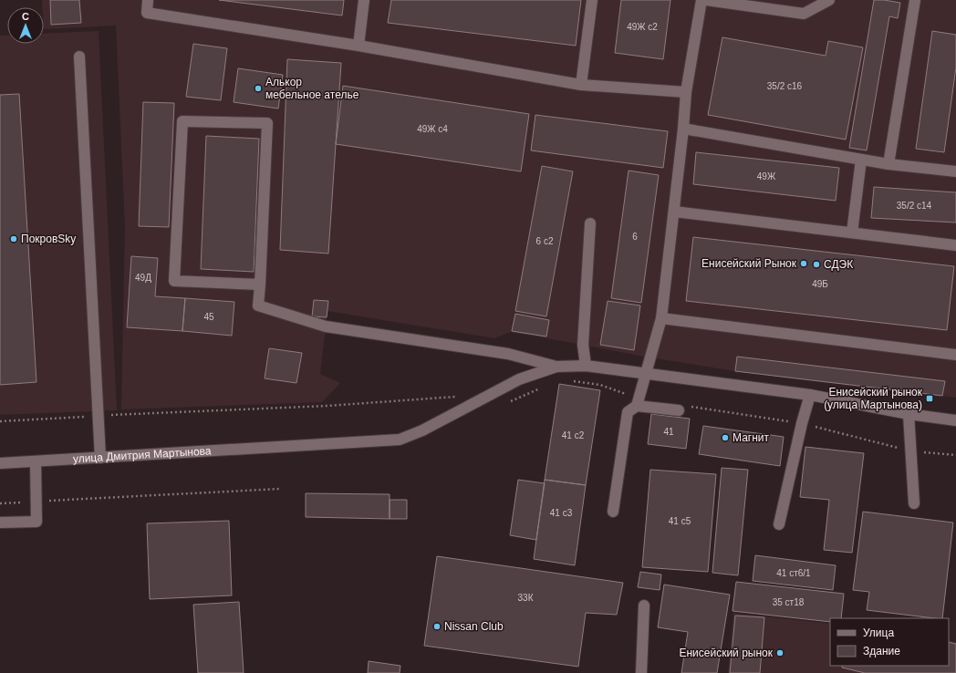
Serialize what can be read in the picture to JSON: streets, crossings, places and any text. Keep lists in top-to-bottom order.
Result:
{
  "streets": {
    "street": ["улица Дмитрия Мартынова"]
  },
  "places": {
    "other": [
      "Алькор мебельное ателье",
      "ПокровSky",
      "Енисейский Рынок",
      "СДЭК",
      "Магнит",
      "Nissan Club",
      "Енисейский рынок"
    ],
    "transit": ["Енисейский рынок (улица Мартынова)"]
  },
  "house_numbers": [
    "49Ж с2",
    "35/2 с16",
    "49Ж с4",
    "49Ж",
    "35/2 с14",
    "6",
    "6 с2",
    "49Д",
    "49Б",
    "45",
    "41",
    "41 с2",
    "41 с3",
    "41 с5",
    "41 ст6/1",
    "33К",
    "35 ст18"
  ],
  "legend": ["Улица", "Здание"],
  "north": "top"
}
